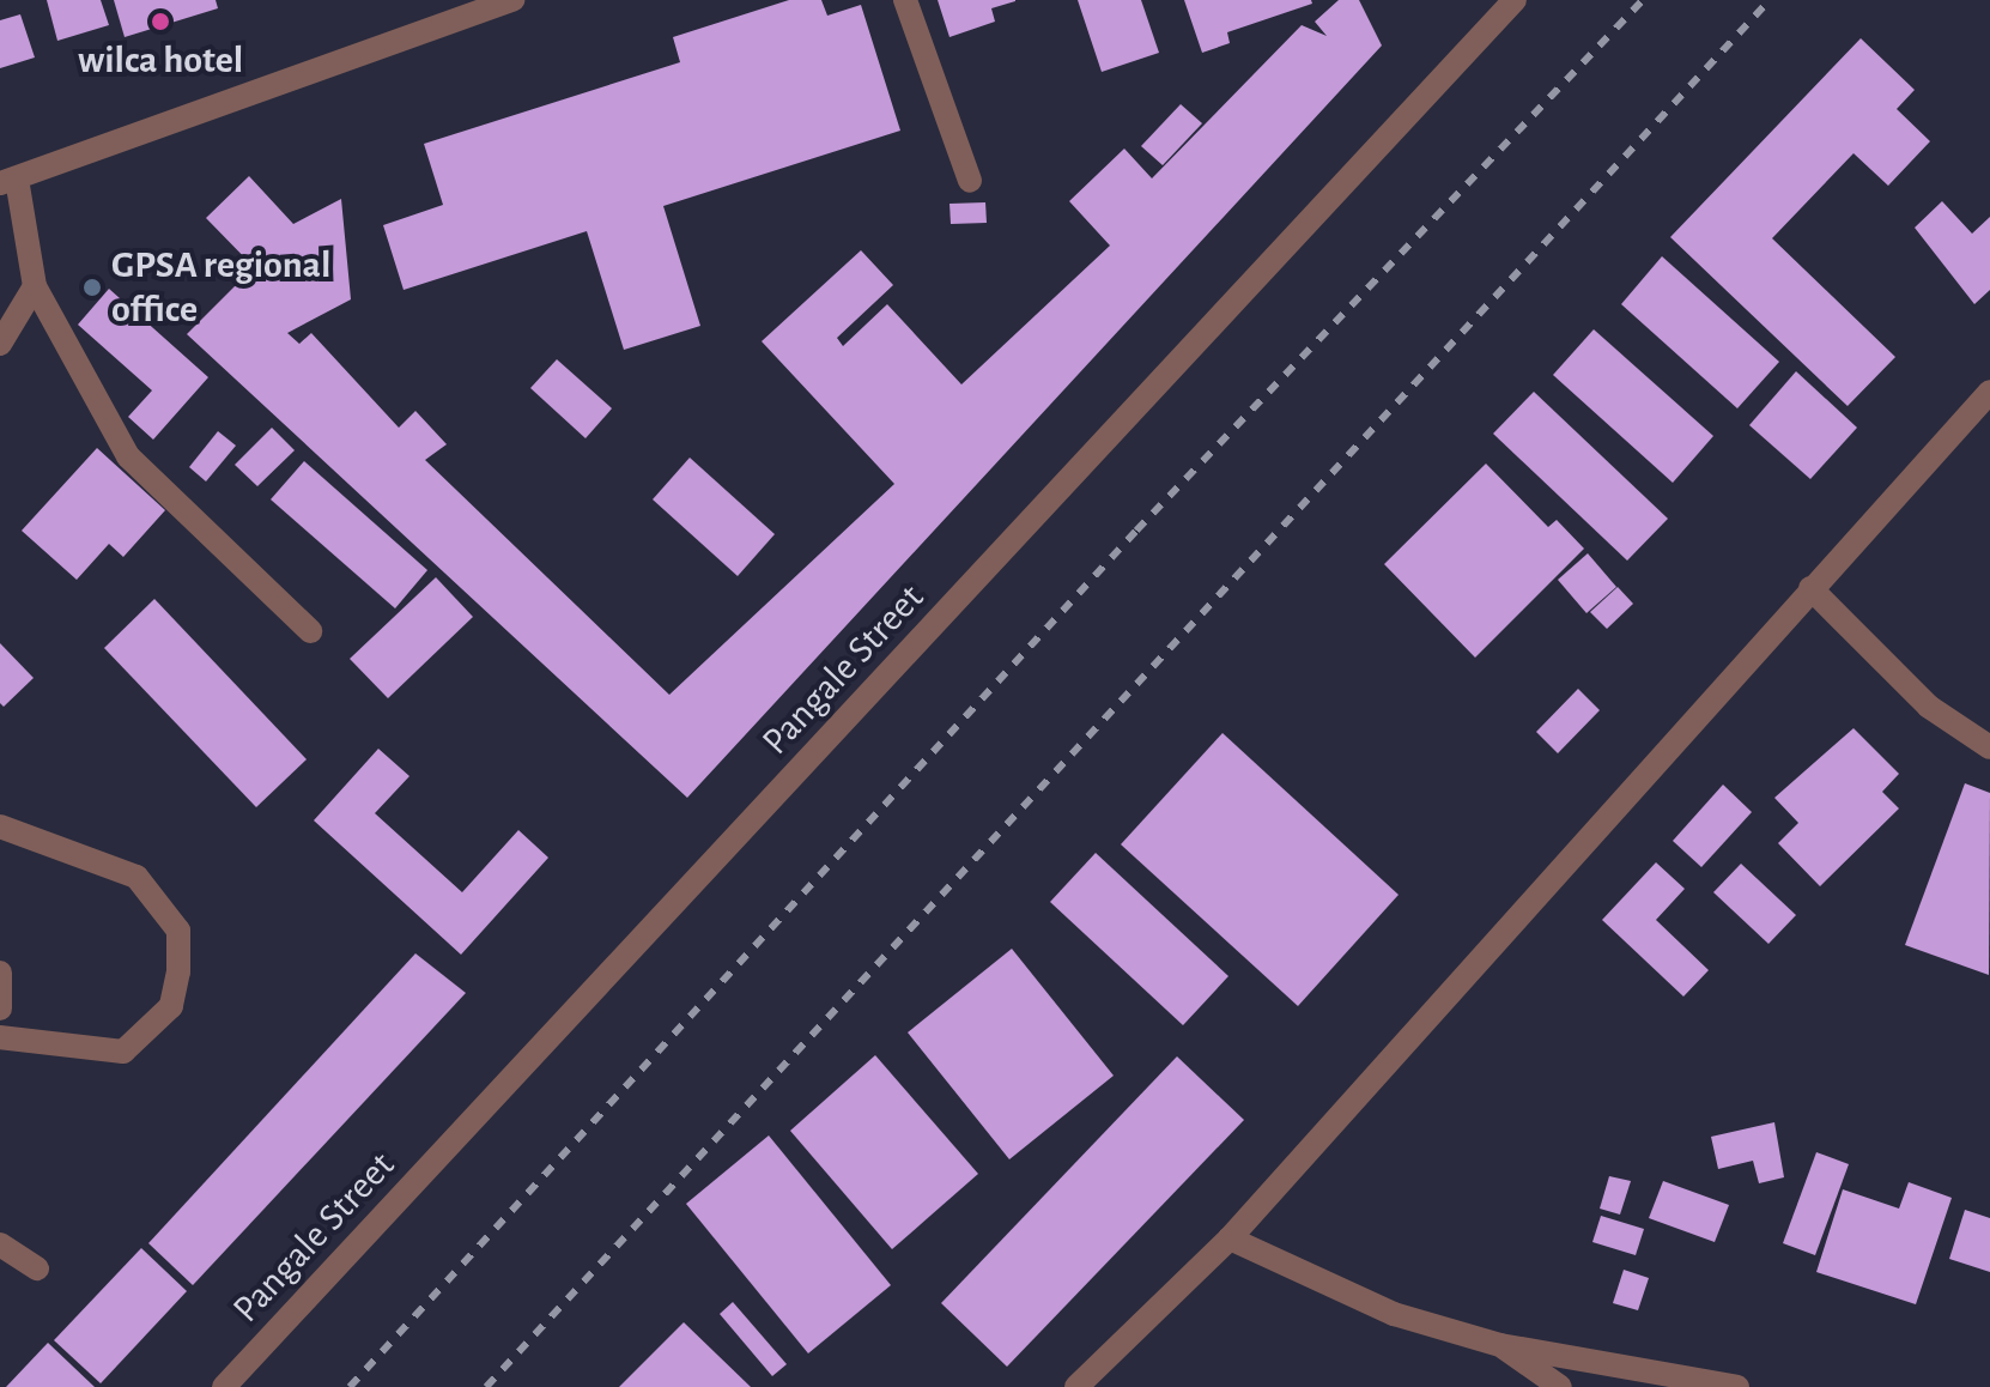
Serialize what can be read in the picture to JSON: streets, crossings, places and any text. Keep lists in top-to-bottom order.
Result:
{
  "streets": {
    "street": ["Pangale Street"]
  },
  "places": ["wilca hotel", "GPSA regional office"]
}
